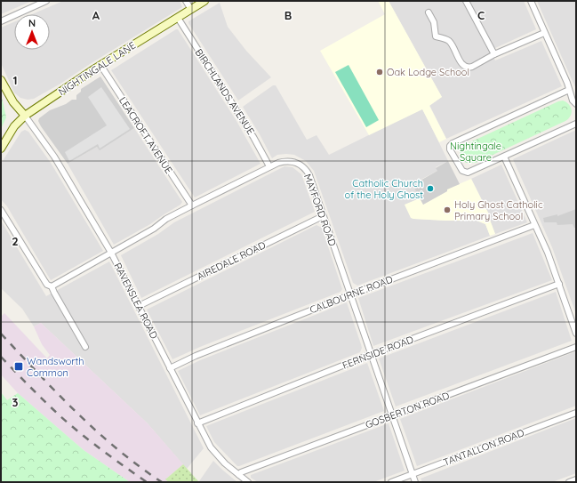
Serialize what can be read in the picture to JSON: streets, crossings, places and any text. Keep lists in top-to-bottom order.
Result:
{
  "streets": {
    "main road": ["NIGHTINGALE LANE"],
    "street": [
      "BIRCHLANDS AVENUE",
      "LEACROFT AVENUE",
      "MAYFORD ROAD",
      "AIREDALE ROAD",
      "CALBOURNE ROAD",
      "RAVENSLEA ROAD",
      "FERNSIDE ROAD",
      "GOSBERTON ROAD",
      "TANTALLON ROAD"
    ]
  },
  "crossings": [
    ["NIGHTINGALE LANE", "BIRCHLANDS AVENUE"],
    ["NIGHTINGALE LANE", "LEACROFT AVENUE"],
    ["NIGHTINGALE LANE", "RAVENSLEA ROAD"],
    ["BIRCHLANDS AVENUE", "MAYFORD ROAD"],
    ["LEACROFT AVENUE", "MAYFORD ROAD"],
    ["MAYFORD ROAD", "AIREDALE ROAD"],
    ["MAYFORD ROAD", "CALBOURNE ROAD"],
    ["MAYFORD ROAD", "RAVENSLEA ROAD"],
    ["MAYFORD ROAD", "FERNSIDE ROAD"],
    ["MAYFORD ROAD", "GOSBERTON ROAD"],
    ["MAYFORD ROAD", "TANTALLON ROAD"],
    ["AIREDALE ROAD", "RAVENSLEA ROAD"],
    ["CALBOURNE ROAD", "RAVENSLEA ROAD"],
    ["RAVENSLEA ROAD", "FERNSIDE ROAD"],
    ["RAVENSLEA ROAD", "GOSBERTON ROAD"]
  ],
  "parks": ["Nightingale Square"],
  "places": {
    "other": ["Oak Lodge School", "Catholic Church of the Holy Ghost", "Holy Ghost Catholic Primary School"],
    "transit": ["Wandsworth Common"]
  },
  "north": "top",
  "grid": {
    "columns": ["A", "B", "C"],
    "rows": ["1", "2", "3"]
  }
}
